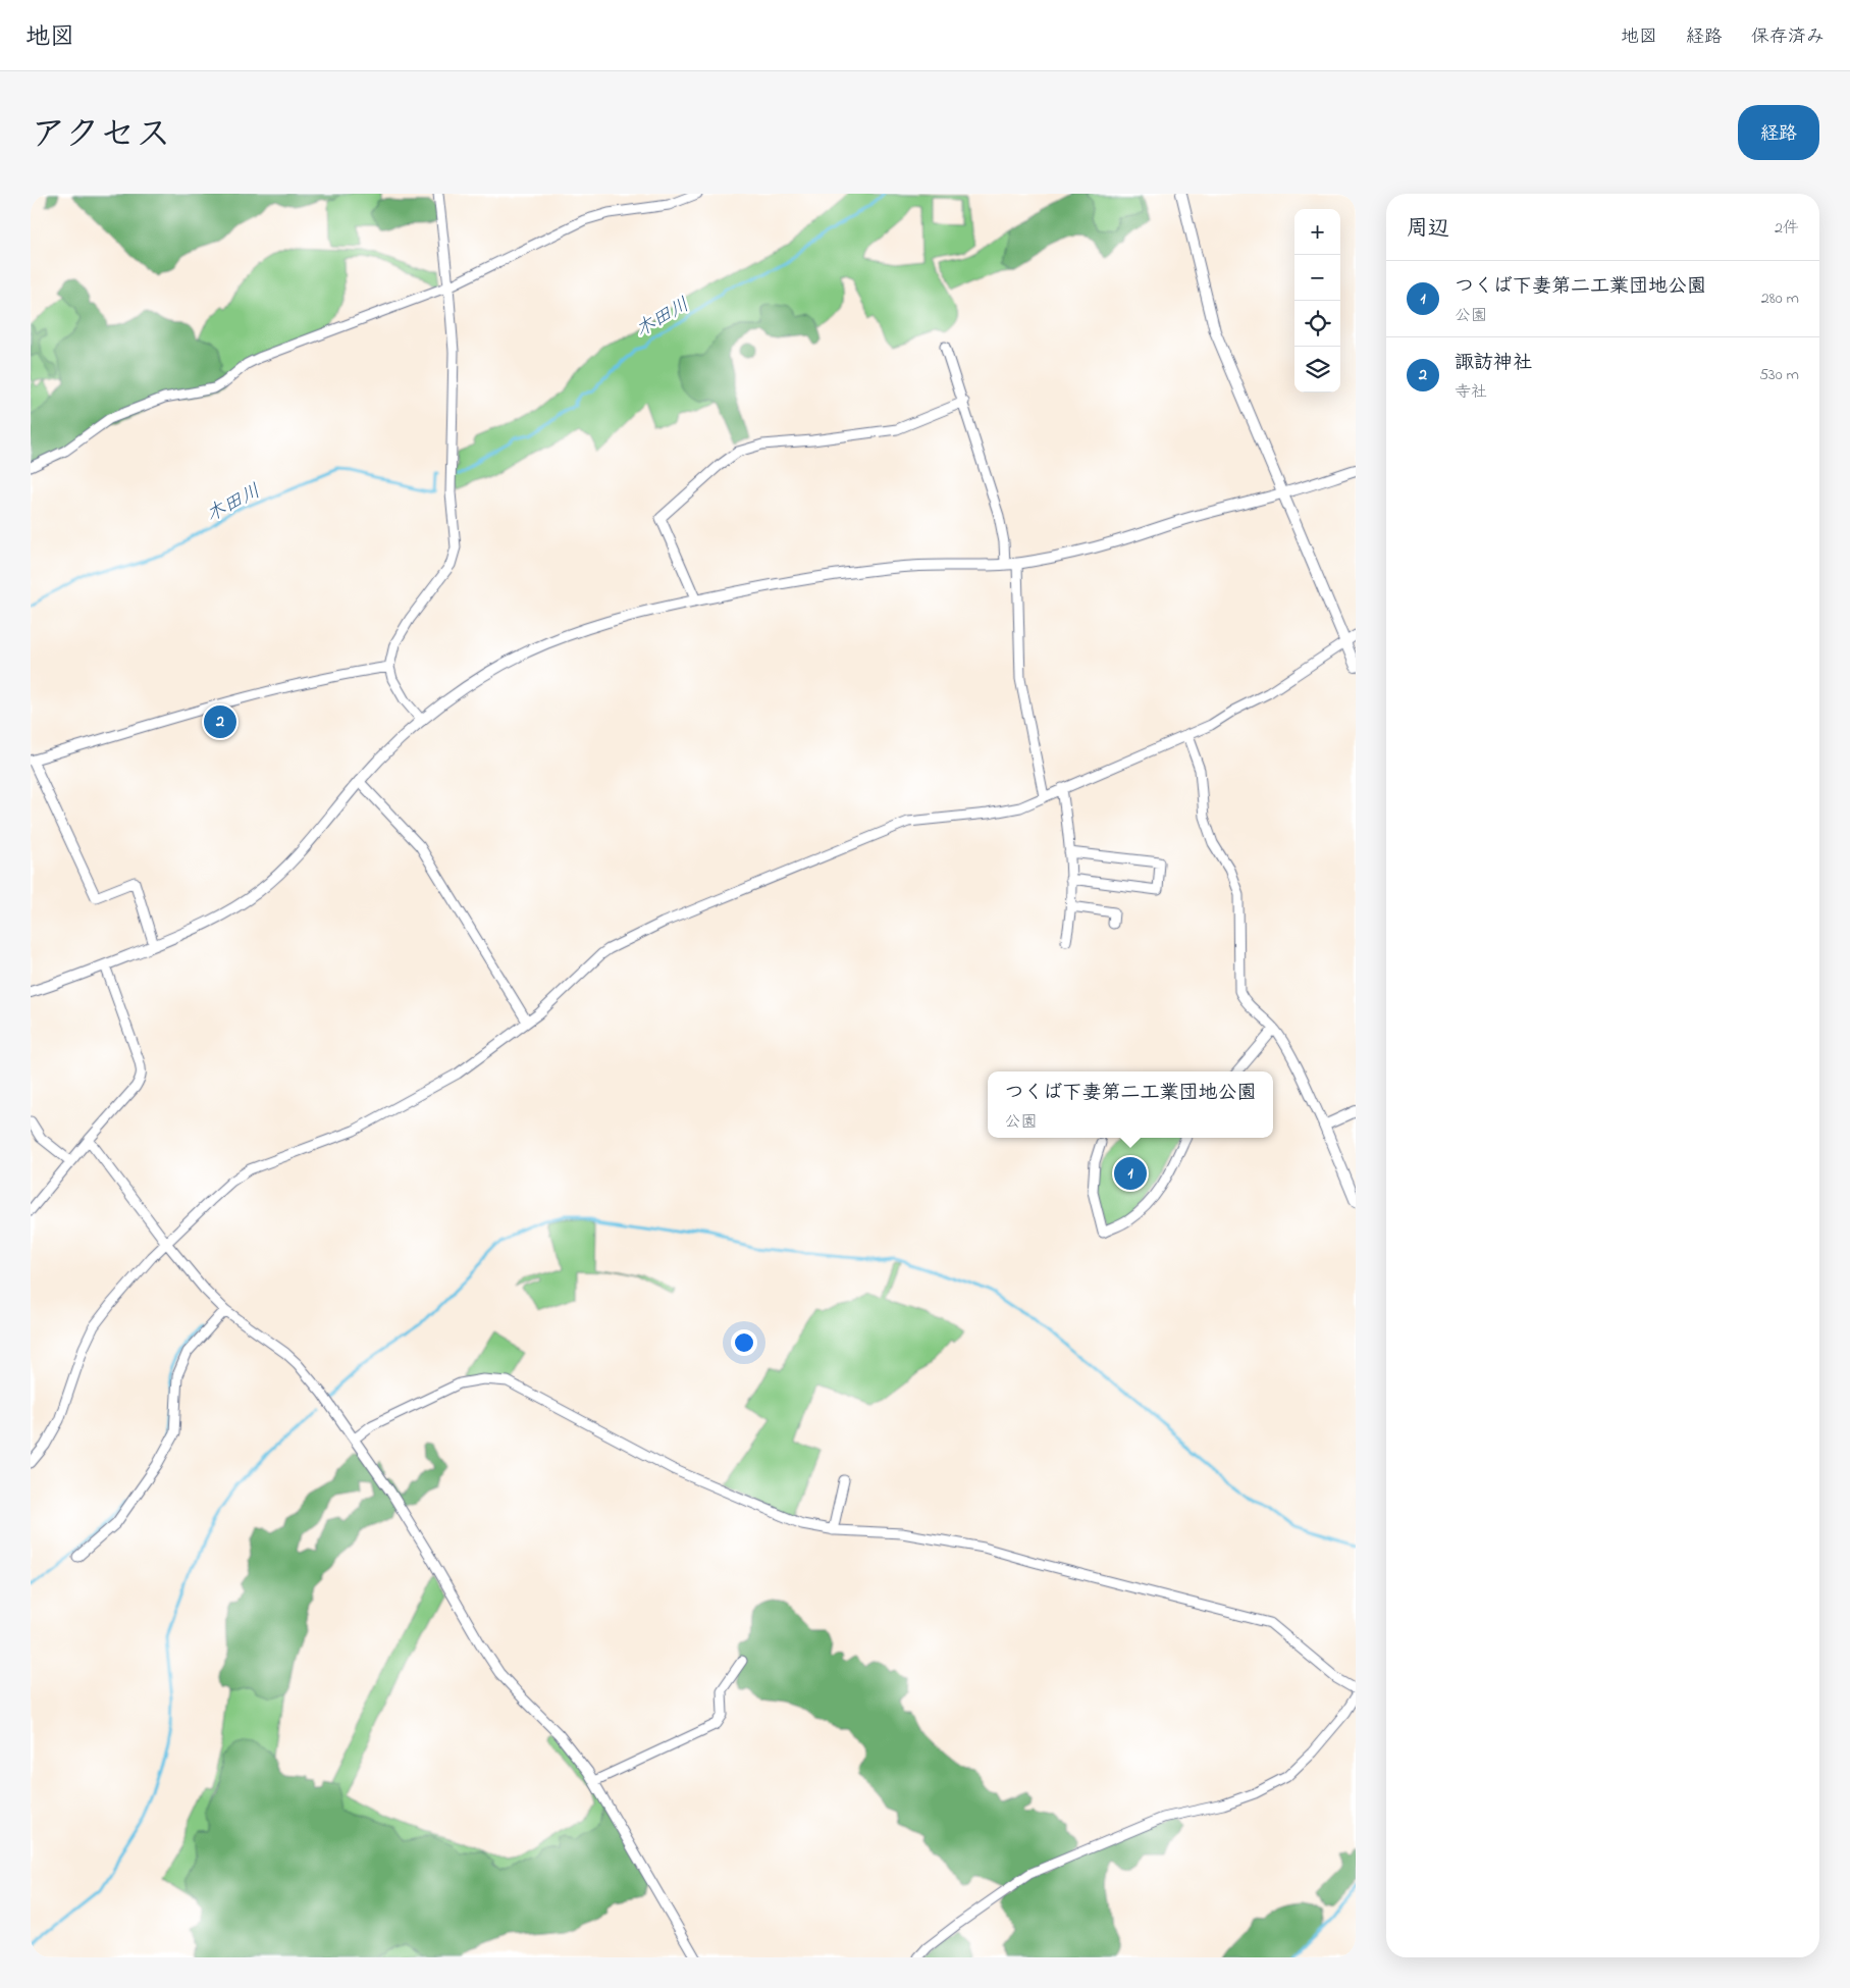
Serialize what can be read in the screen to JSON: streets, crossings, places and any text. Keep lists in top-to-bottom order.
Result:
{
  "water": ["木田川"],
  "page": {
    "header": "地図",
    "nav": ["地図", "経路", "保存済み"],
    "title": "アクセス",
    "buttons": "経路",
    "heading": ["周辺", "2件"],
    "map_buttons": ["+", "−"],
    "list": [
      {
        "mark": "1",
        "name": "つくば下妻第二工業団地公園",
        "note": "公園",
        "value": "280 m"
      },
      {
        "mark": "2",
        "name": "諏訪神社",
        "note": "寺社",
        "value": "530 m"
      }
    ],
    "pins": ["2", "1"],
    "popup": ["つくば下妻第二工業団地公園", "公園"]
  }
}
